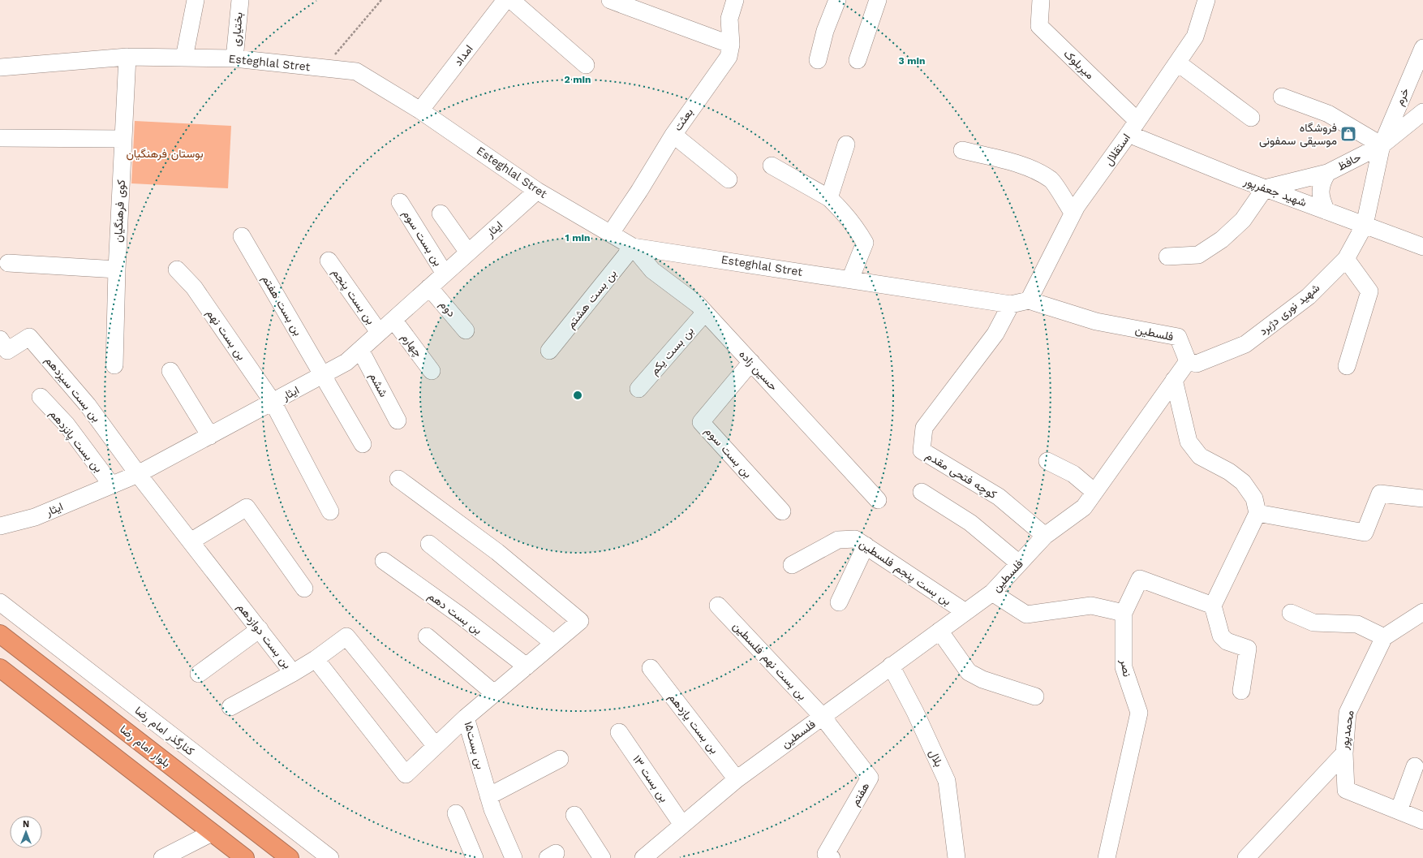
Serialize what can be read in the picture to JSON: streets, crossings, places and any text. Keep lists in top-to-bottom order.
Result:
{
  "streets": {
    "highway": ["بلوار امام رضا"],
    "street": [
      "بختیاری",
      "امداد",
      "Esteghlal Stret",
      "میربلوک",
      "خرم",
      "بعثت",
      "استقلال",
      "حافظ",
      "شهید جعفرپور",
      "کوی فرهنگیان",
      "ایثار",
      "بن بست سوم",
      "بن بست پنجم",
      "بن بست هشتم",
      "بن بست هفتم",
      "دوم",
      "شهید نوری دژبرد",
      "فلسطین",
      "بن بست نهم",
      "چهارم",
      "بن بست یکم",
      "حسین زاده",
      "ششم",
      "بن بست سیزدهم",
      "بن بست پانزدهم",
      "کوچه فتحی مقدم",
      "بن بست پنجم فلسطین",
      "بن بست دهم",
      "بن بست دوازدهم",
      "بن بست نهم فلسطین",
      "نصر",
      "بن بست یازدهم",
      "محمدپور",
      "کنارگذر امام رضا",
      "بن بست۱۵",
      "بلال",
      "بن بست ۱۳",
      "هفتم"
    ]
  },
  "crossings": [
    ["بختیاری", "Esteghlal Stret"],
    ["امداد", "Esteghlal Stret"],
    ["Esteghlal Stret", "بعثت"],
    ["Esteghlal Stret", "استقلال"],
    ["Esteghlal Stret", "کوی فرهنگیان"],
    ["Esteghlal Stret", "ایثار"],
    ["Esteghlal Stret", "بن بست هشتم"],
    ["Esteghlal Stret", "فلسطین"],
    ["Esteghlal Stret", "حسین زاده"],
    ["Esteghlal Stret", "کوچه فتحی مقدم"],
    ["میربلوک", "استقلال"],
    ["میربلوک", "شهید جعفرپور"],
    ["خرم", "حافظ"],
    ["خرم", "شهید نوری دژبرد"],
    ["استقلال", "شهید جعفرپور"],
    ["استقلال", "فلسطین"],
    ["حافظ", "شهید جعفرپور"],
    ["حافظ", "شهید نوری دژبرد"],
    ["شهید جعفرپور", "شهید نوری دژبرد"],
    ["ایثار", "بن بست سوم"],
    ["ایثار", "بن بست پنجم"],
    ["ایثار", "بن بست هفتم"],
    ["ایثار", "دوم"],
    ["ایثار", "بن بست نهم"],
    ["ایثار", "چهارم"],
    ["ایثار", "ششم"],
    ["ایثار", "بن بست سیزدهم"],
    ["ایثار", "بن بست پانزدهم"],
    ["ایثار", "بن بست دوازدهم"],
    ["بن بست سوم", "حسین زاده"],
    ["بن بست هشتم", "حسین زاده"],
    ["شهید نوری دژبرد", "فلسطین"],
    ["فلسطین", "کوچه فتحی مقدم"],
    ["فلسطین", "بن بست پنجم فلسطین"],
    ["فلسطین", "بن بست نهم فلسطین"],
    ["فلسطین", "بن بست یازدهم"],
    ["فلسطین", "بلال"],
    ["فلسطین", "بن بست ۱۳"],
    ["فلسطین", "هفتم"],
    ["بن بست یکم", "حسین زاده"],
    ["بن بست سیزدهم", "بن بست دوازدهم"],
    ["بن بست دهم", "بن بست۱۵"],
    ["بن بست نهم فلسطین", "هفتم"]
  ],
  "parks": ["بوستان فرهنگیان"],
  "places": {
    "shop": ["فروشگاه موسیقی سمفونی"]
  },
  "north": "top",
  "rings": ["3 min", "2 min", "1 min"]
}
